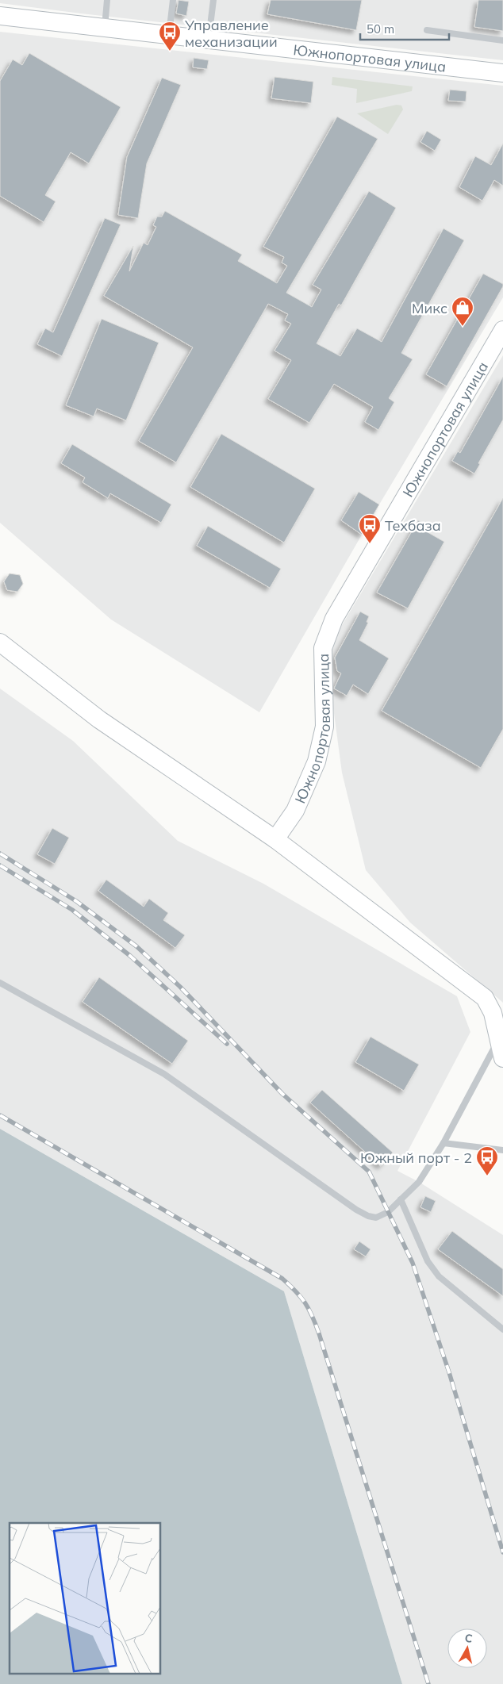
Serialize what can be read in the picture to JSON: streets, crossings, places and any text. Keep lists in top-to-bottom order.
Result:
{
  "streets": {
    "street": ["Южнопортовая улица"]
  },
  "places": {
    "bus stop": ["Управление механизации", "Техбаза", "Южный порт - 2"],
    "shop": ["Микс"]
  },
  "scale_bar": "50 m",
  "north": "top"
}
